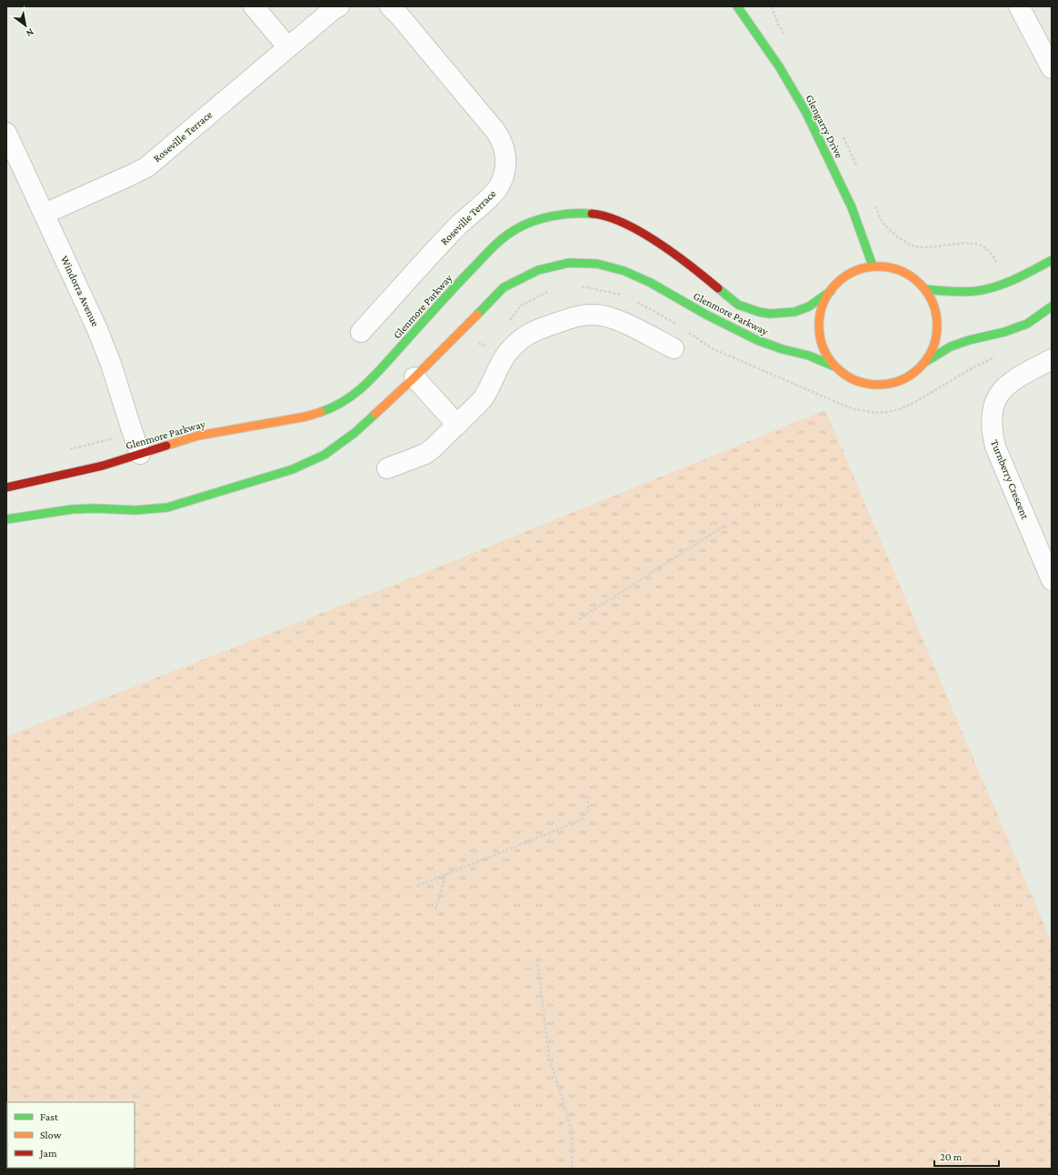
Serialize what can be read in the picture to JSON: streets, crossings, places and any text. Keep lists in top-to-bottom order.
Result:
{
  "streets": {
    "main road": ["Glengarry Drive", "Glenmore Parkway"],
    "street": ["Roseville Terrace", "Windorra Avenue", "Turnberry Crescent"]
  },
  "crossings": [
    ["Glengarry Drive", "Glenmore Parkway"],
    ["Roseville Terrace", "Windorra Avenue"],
    ["Windorra Avenue", "Glenmore Parkway"]
  ],
  "legend": ["Fast", "Slow", "Jam"],
  "scale_bar": "20 m",
  "north": "bottom right"
}
